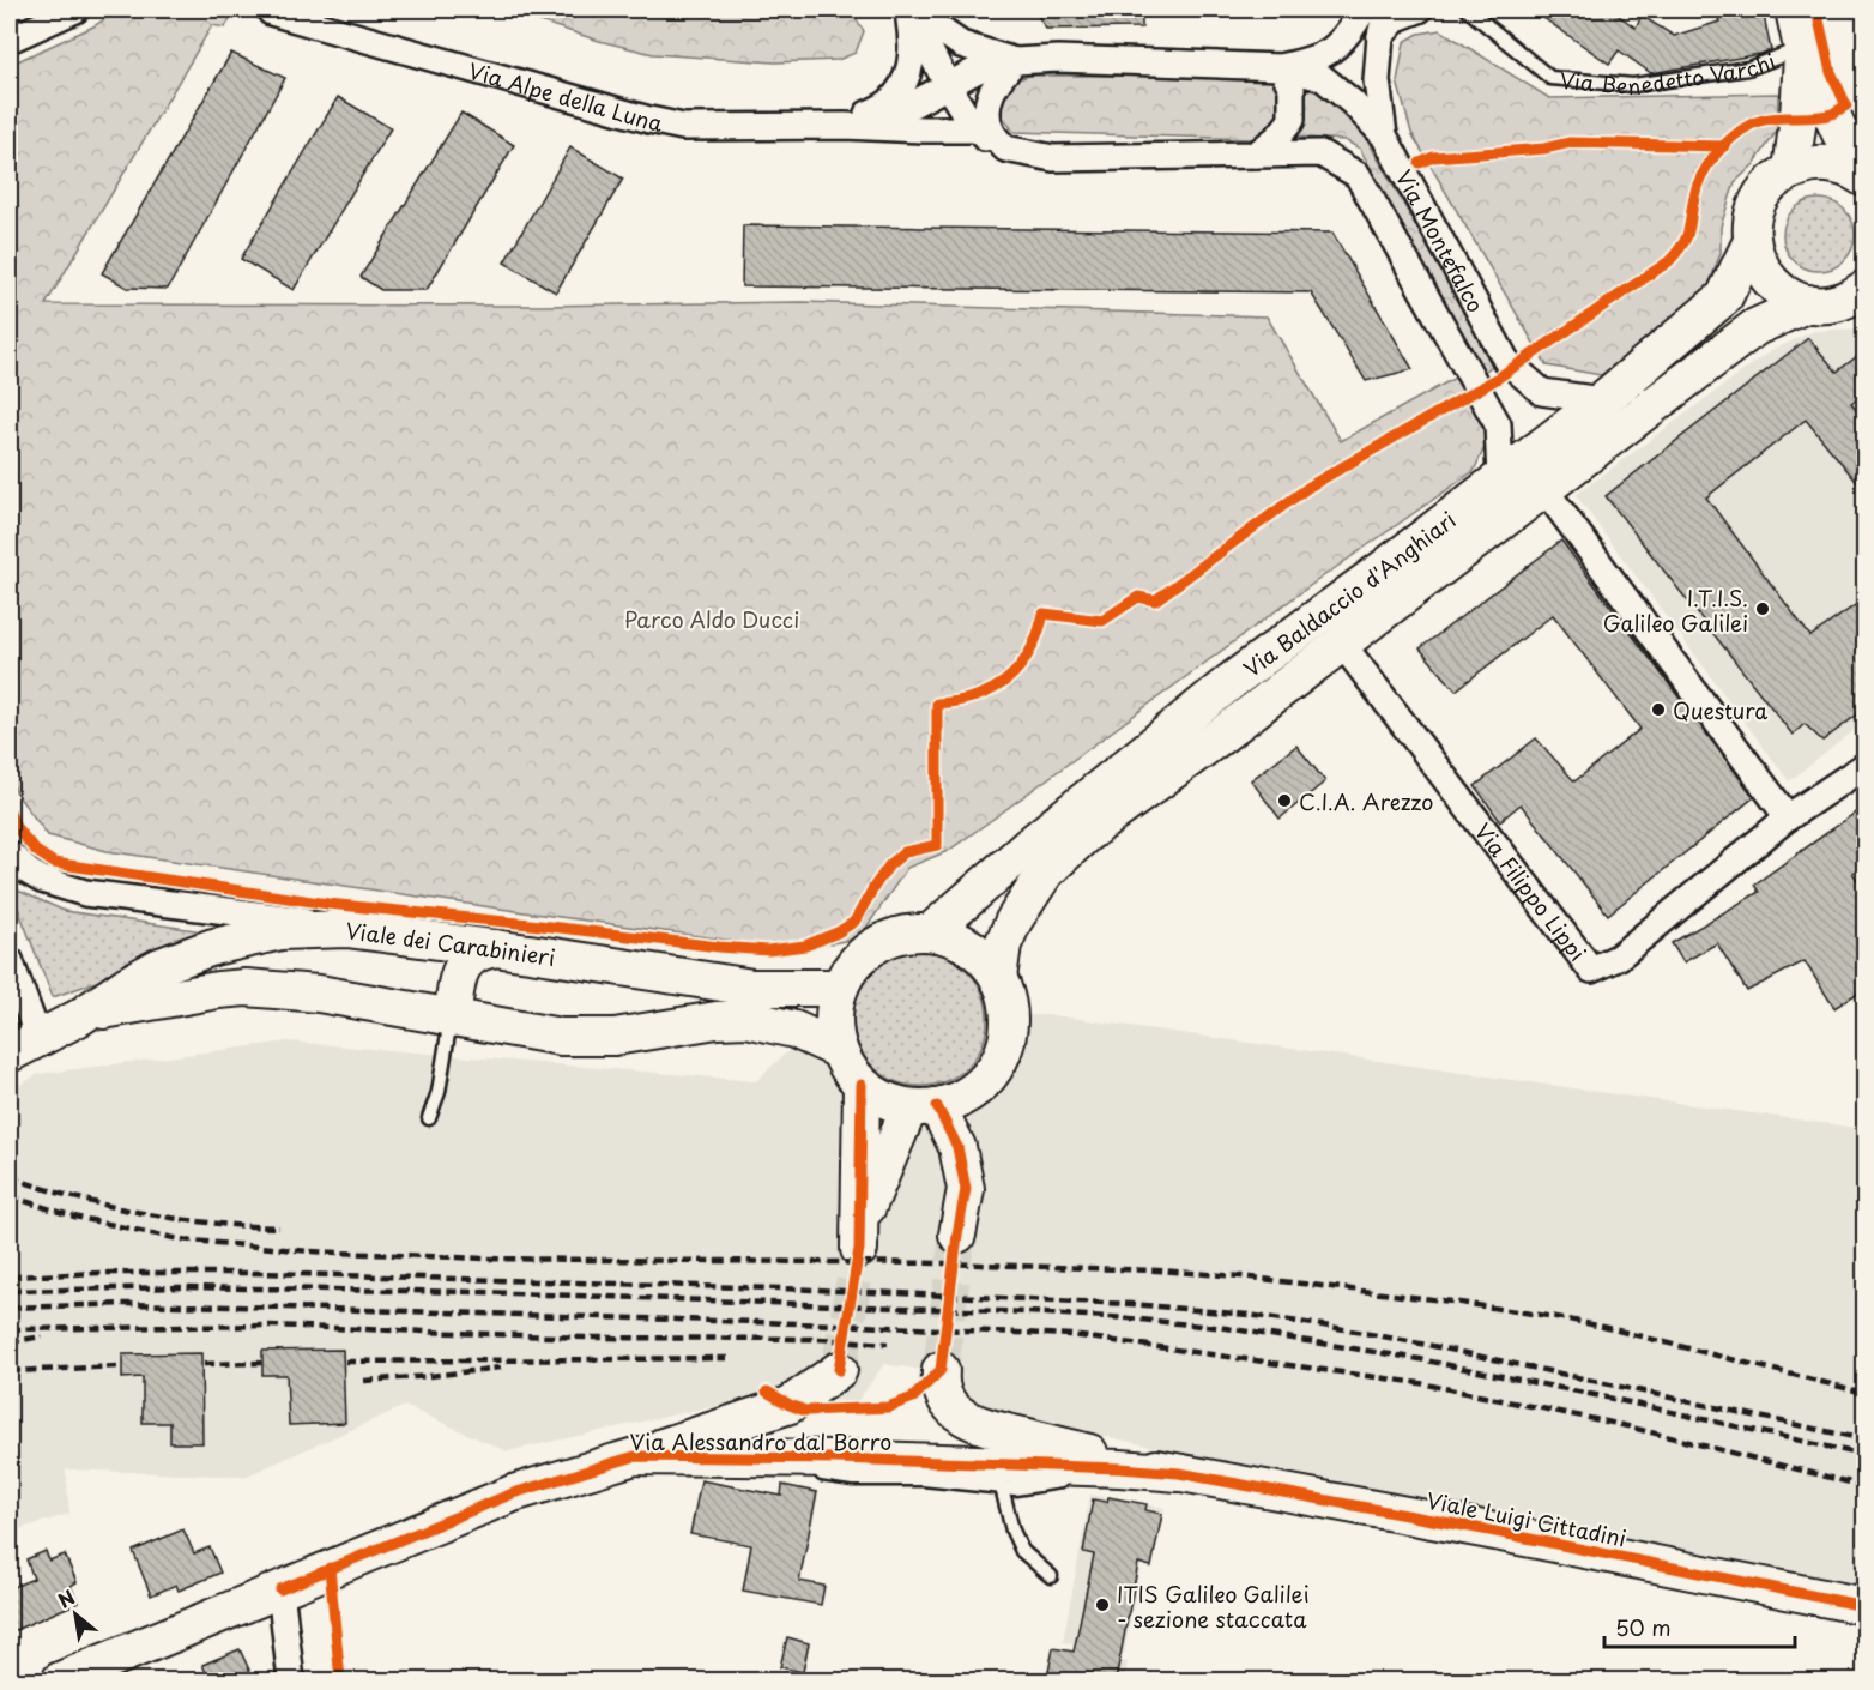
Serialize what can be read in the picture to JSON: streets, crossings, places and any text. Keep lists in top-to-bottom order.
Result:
{
  "streets": {
    "main road": [
      "Via Baldaccio d'Anghiari",
      "Viale dei Carabinieri",
      "Via Alessandro dal Borro",
      "Viale Luigi Cittadini"
    ],
    "street": ["Via Alpe della Luna", "Via Montefalco", "Via Filippo Lippi"],
    "lane": ["Via Benedetto Varchi"]
  },
  "crossings": [
    ["Via Alpe della Luna", "Via Montefalco"],
    ["Via Montefalco", "Via Baldaccio d'Anghiari"],
    ["Via Baldaccio d'Anghiari", "Via Filippo Lippi"],
    ["Via Baldaccio d'Anghiari", "Viale dei Carabinieri"],
    ["Via Alessandro dal Borro", "Viale Luigi Cittadini"]
  ],
  "parks": ["Parco Aldo Ducci"],
  "places": [
    "I.T.I.S. Galileo Galilei",
    "Questura",
    "C.I.A. Arezzo",
    "ITIS Galileo Galilei - sezione staccata"
  ],
  "scale_bar": "50 m",
  "north": "top left"
}
